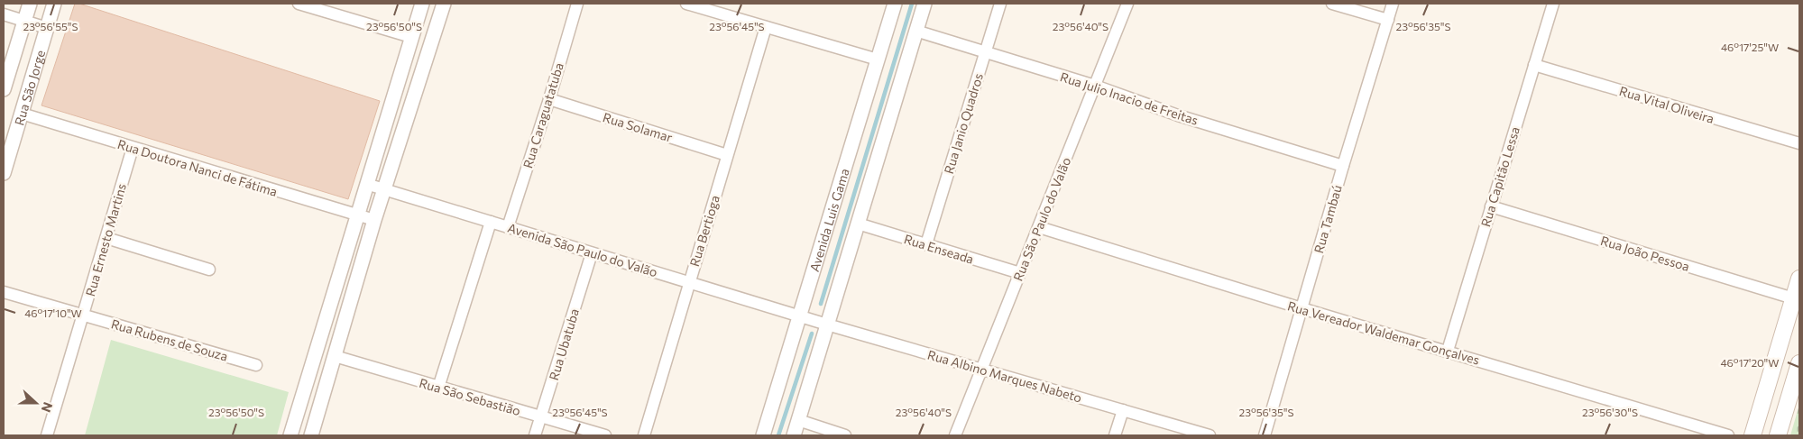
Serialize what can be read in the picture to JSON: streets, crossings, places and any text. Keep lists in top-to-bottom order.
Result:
{
  "streets": {
    "street": [
      "Rua São Jorge",
      "Rua Julio Inacio de Freitas",
      "Rua Vital Oliveira",
      "Rua Caraguatatuba",
      "Rua Janio Quadros",
      "Rua Solamar",
      "Rua Doutora Nanci de Fátima",
      "Rua Capitão Lessa",
      "Rua São Paulo do Valão",
      "Rua Tambaú",
      "Avenida Luis Gama",
      "Rua Bertioga",
      "Rua Ernesto Martins",
      "Rua Enseada",
      "Avenida São Paulo do Valão",
      "Rua João Pessoa",
      "Rua Vereador Waldemar Gonçalves",
      "Rua Rubens de Souza",
      "Rua Ubatuba",
      "Rua Albino Marques Nabeto",
      "Rua São Sebastião"
    ]
  },
  "crossings": [
    ["Rua São Jorge", "Rua Doutora Nanci de Fátima"],
    ["Rua Julio Inacio de Freitas", "Rua Janio Quadros"],
    ["Rua Julio Inacio de Freitas", "Rua São Paulo do Valão"],
    ["Rua Julio Inacio de Freitas", "Rua Tambaú"],
    ["Rua Vital Oliveira", "Rua Capitão Lessa"],
    ["Rua Caraguatatuba", "Rua Solamar"],
    ["Rua Caraguatatuba", "Avenida São Paulo do Valão"],
    ["Rua Janio Quadros", "Rua Enseada"],
    ["Rua Solamar", "Rua Bertioga"],
    ["Rua Doutora Nanci de Fátima", "Rua Ernesto Martins"],
    ["Rua Capitão Lessa", "Rua João Pessoa"],
    ["Rua Capitão Lessa", "Rua Vereador Waldemar Gonçalves"],
    ["Rua São Paulo do Valão", "Rua Enseada"],
    ["Rua São Paulo do Valão", "Rua Vereador Waldemar Gonçalves"],
    ["Rua São Paulo do Valão", "Rua Albino Marques Nabeto"],
    ["Rua Tambaú", "Rua Vereador Waldemar Gonçalves"],
    ["Avenida Luis Gama", "Avenida São Paulo do Valão"],
    ["Avenida Luis Gama", "Rua Albino Marques Nabeto"],
    ["Rua Bertioga", "Avenida São Paulo do Valão"],
    ["Rua Ernesto Martins", "Rua Rubens de Souza"],
    ["Avenida São Paulo do Valão", "Rua Ubatuba"],
    ["Avenida São Paulo do Valão", "Rua Albino Marques Nabeto"],
    ["Rua Ubatuba", "Rua São Sebastião"]
  ],
  "north": "right",
  "coordinates": [
    "23°56'35\"S",
    "23°56'55\"S",
    "23°56'50\"S",
    "23°56'45\"S",
    "23°56'40\"S",
    "46°17'25\"W",
    "46°17'10\"W",
    "46°17'20\"W",
    "23°56'30\"S"
  ]
}
